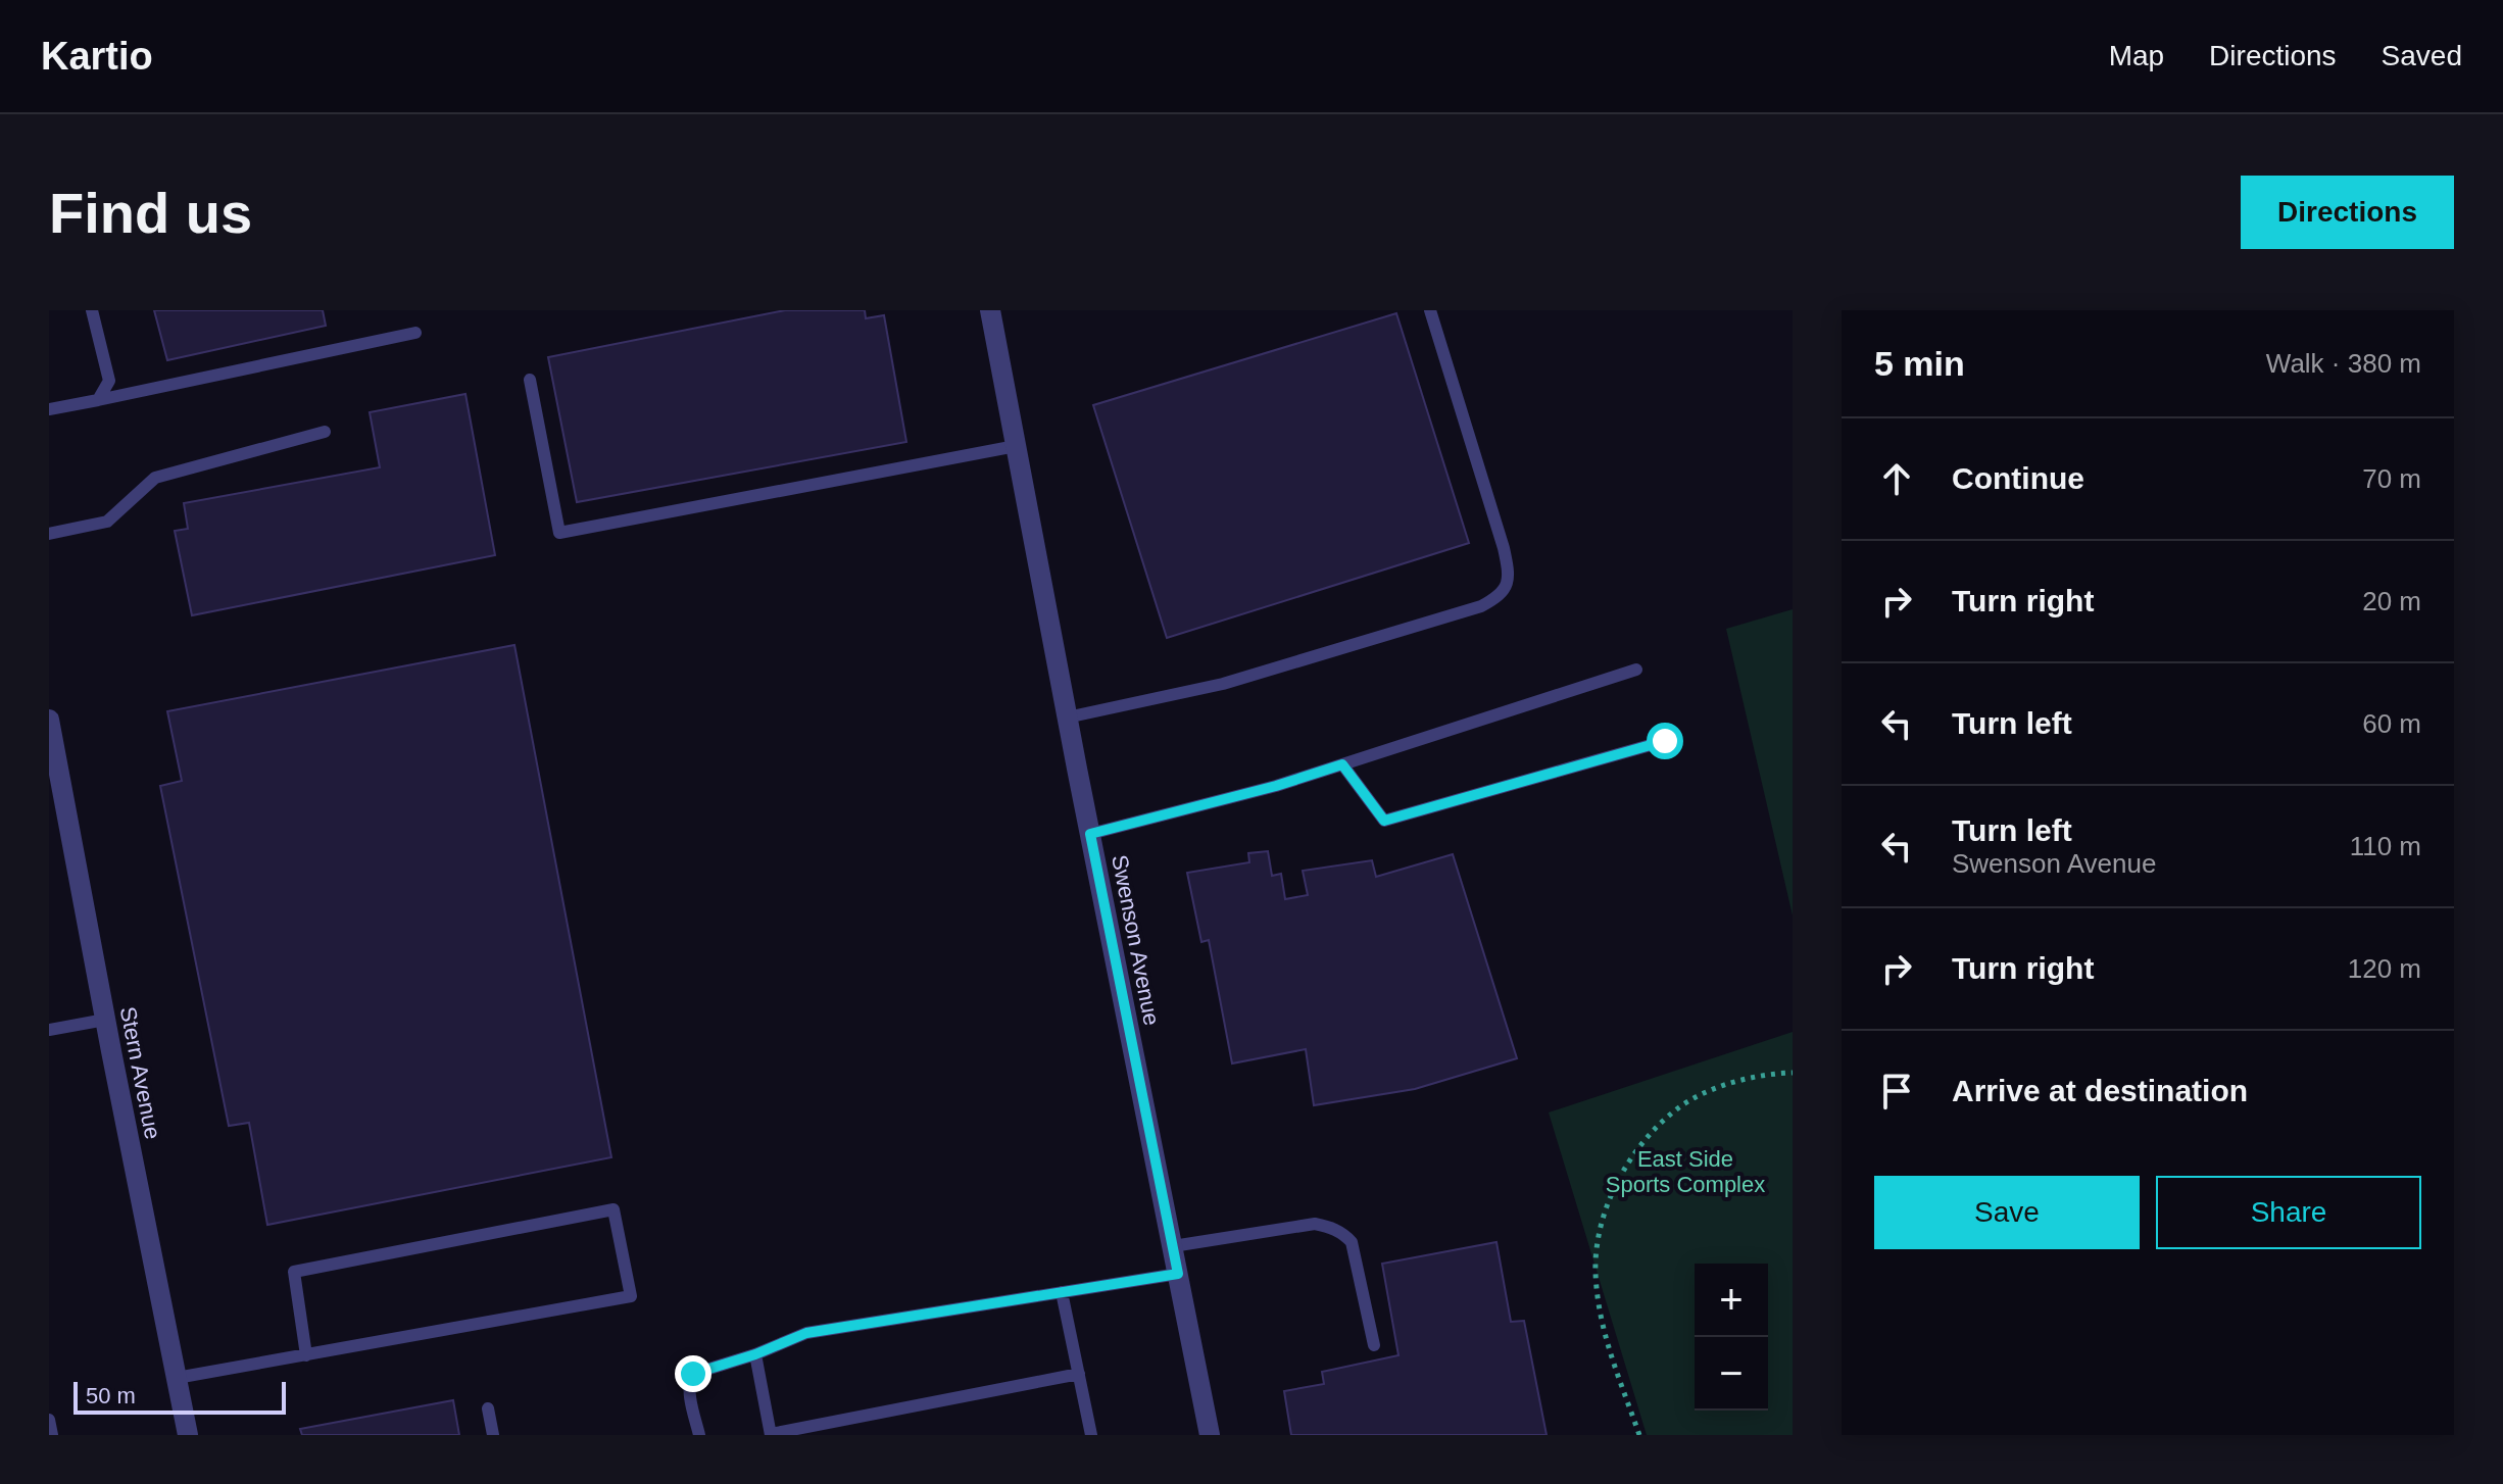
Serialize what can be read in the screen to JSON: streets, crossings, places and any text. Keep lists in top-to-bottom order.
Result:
{
  "streets": {
    "street": ["Swenson Avenue", "Stern Avenue"]
  },
  "parks": ["East Side Sports Complex"],
  "scale_bar": "50 m",
  "page": {
    "header": "Kartio",
    "nav": ["Map", "Directions", "Saved"],
    "buttons": [
      "Directions",
      ["Save", "Share"]
    ],
    "title": "Find us",
    "heading": ["5 min", "Walk · 380 m"],
    "list": [
      ["Continue", "70 m"],
      ["Turn right", "20 m"],
      ["Turn left", "60 m"],
      ["Turn left", "Swenson Avenue", "110 m"],
      ["Turn right", "120 m"],
      "Arrive at destination"
    ],
    "map_buttons": ["+", "−"],
    "scale": "50 m"
  }
}
